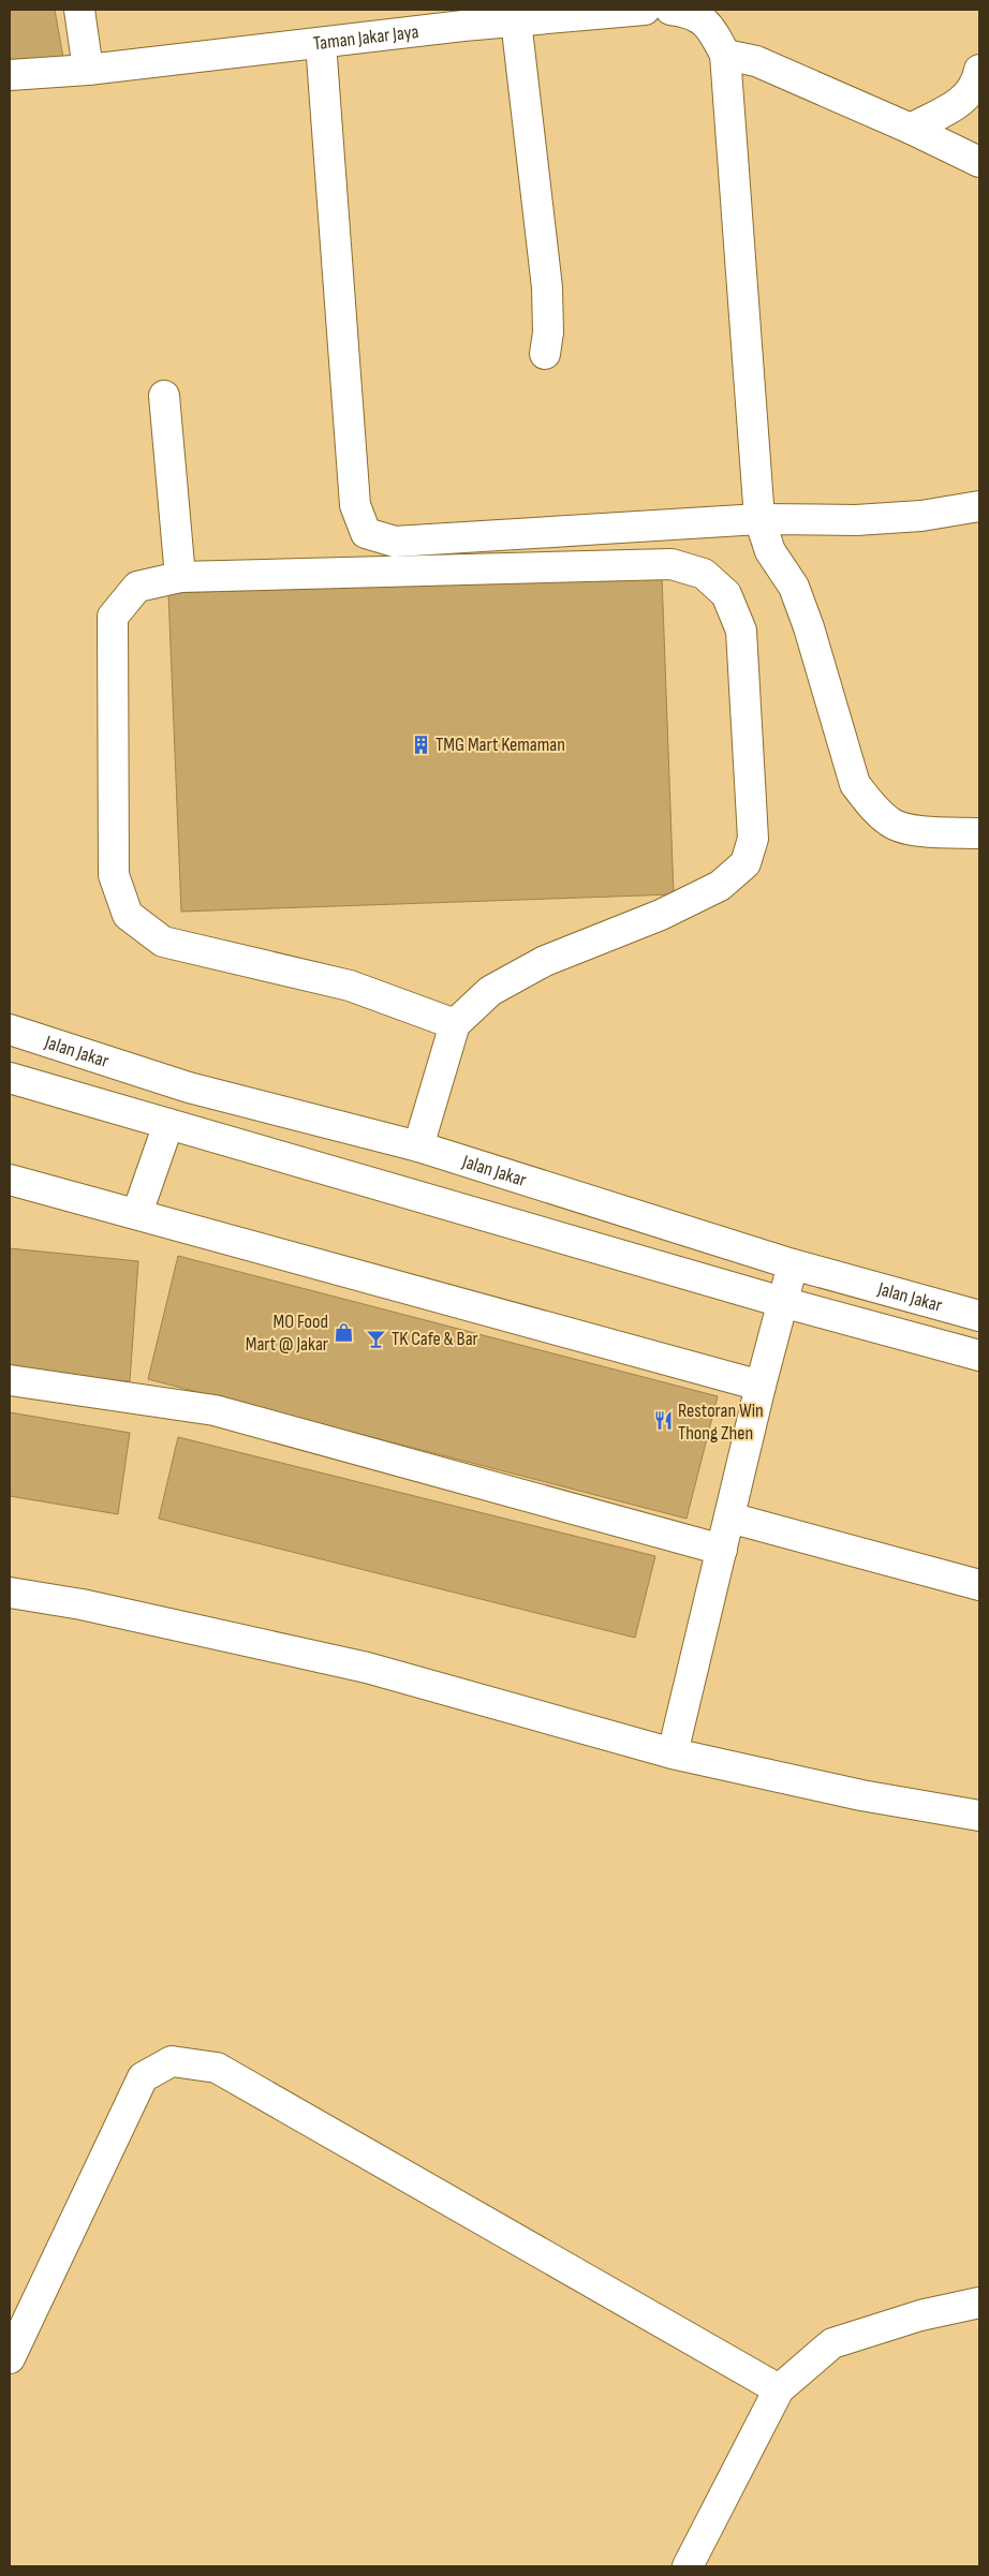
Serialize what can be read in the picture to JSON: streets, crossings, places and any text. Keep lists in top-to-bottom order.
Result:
{
  "streets": {
    "street": ["Taman Jakar Jaya", "Jalan Jakar"]
  },
  "places": {
    "building": ["TMG Mart Kemaman"],
    "shop": ["MO Food Mart @ Jakar"],
    "bar": ["TK Cafe & Bar"],
    "restaurant": ["Restoran Win Thong Zhen"]
  }
}
